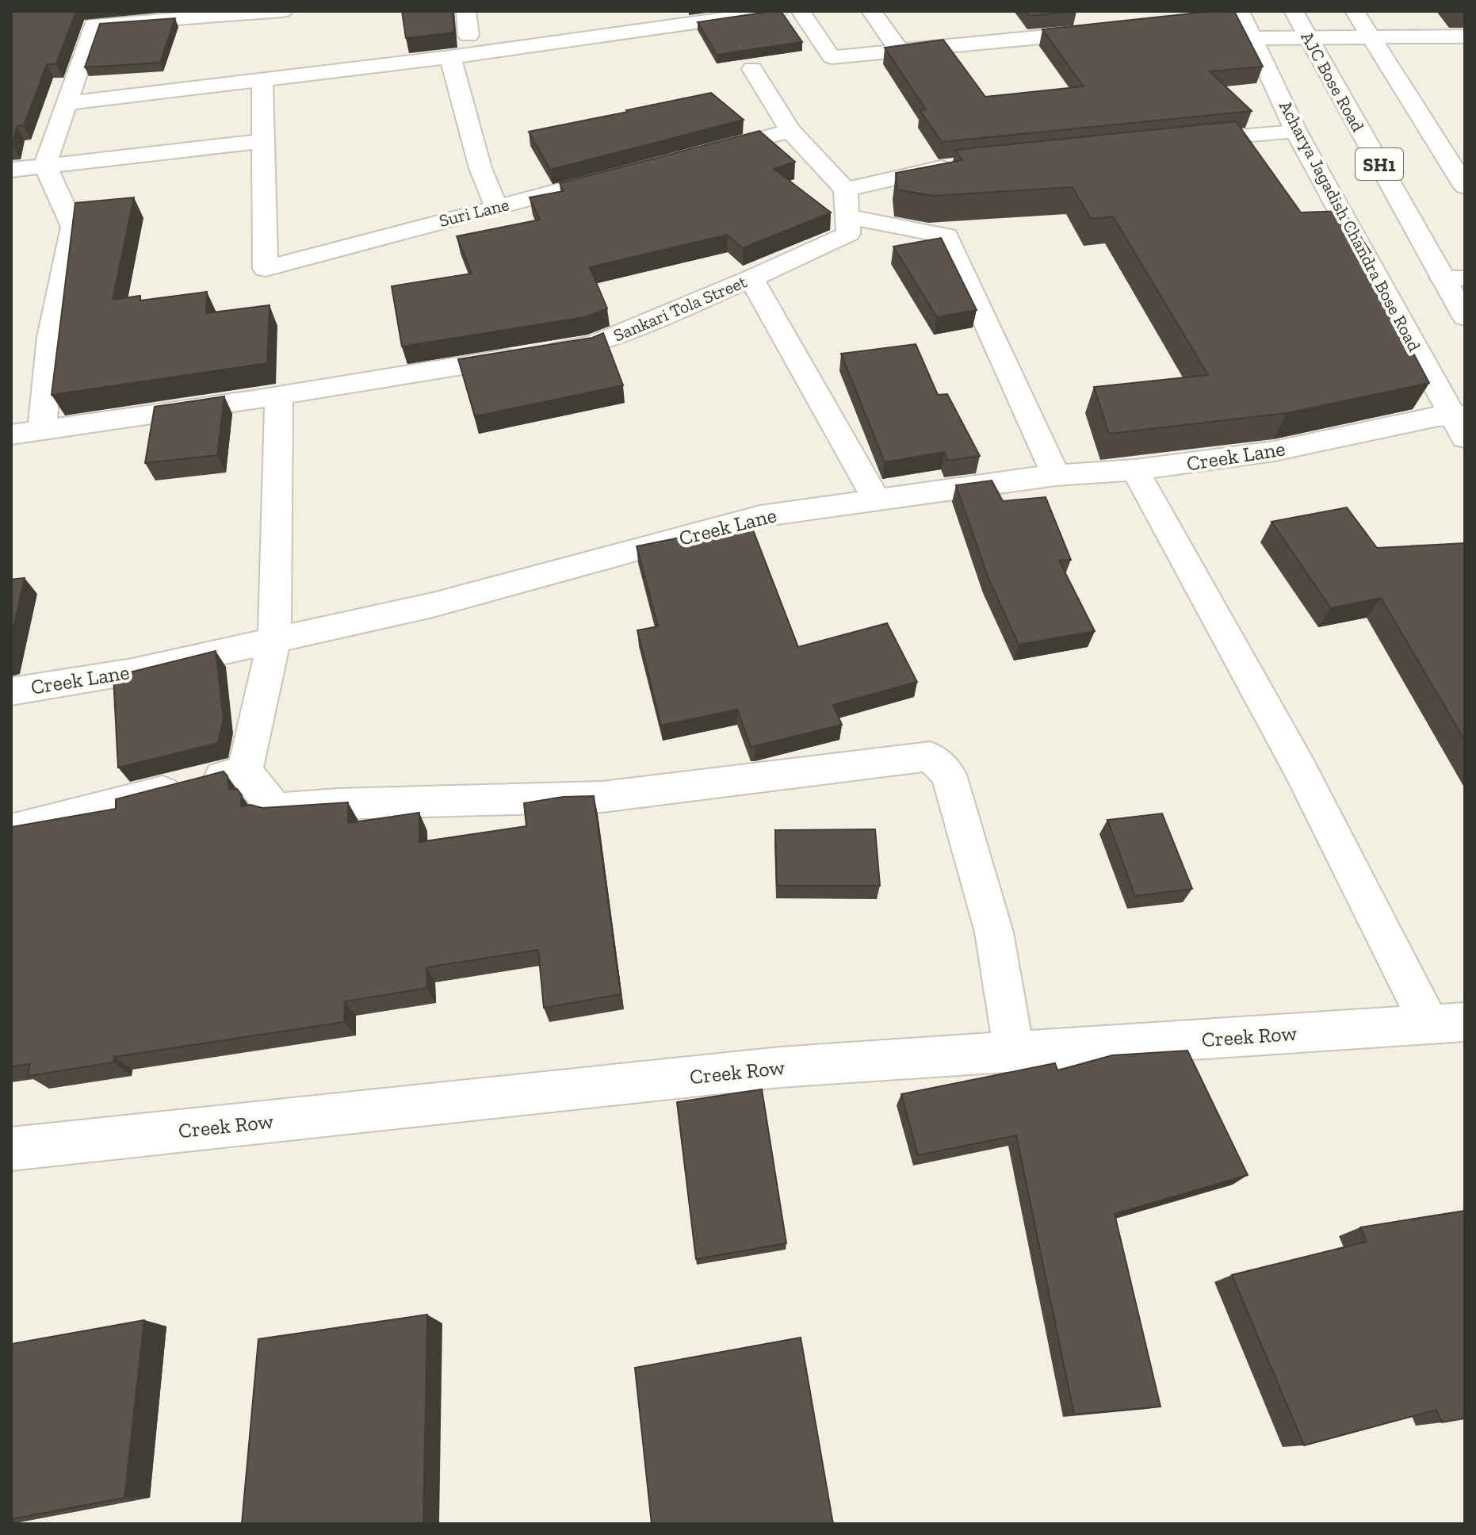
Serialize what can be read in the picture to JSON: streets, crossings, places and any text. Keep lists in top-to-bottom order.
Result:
{
  "streets": {
    "street": [
      "AJC Bose Road",
      "SH1",
      "Suri Lane",
      "Acharya Jagadish Chandra Bose Road",
      "Sankari Tola Street",
      "Creek Lane",
      "Creek Row"
    ]
  },
  "crossings": [
    ["Acharya Jagadish Chandra Bose Road", "Creek Lane"]
  ]
}
